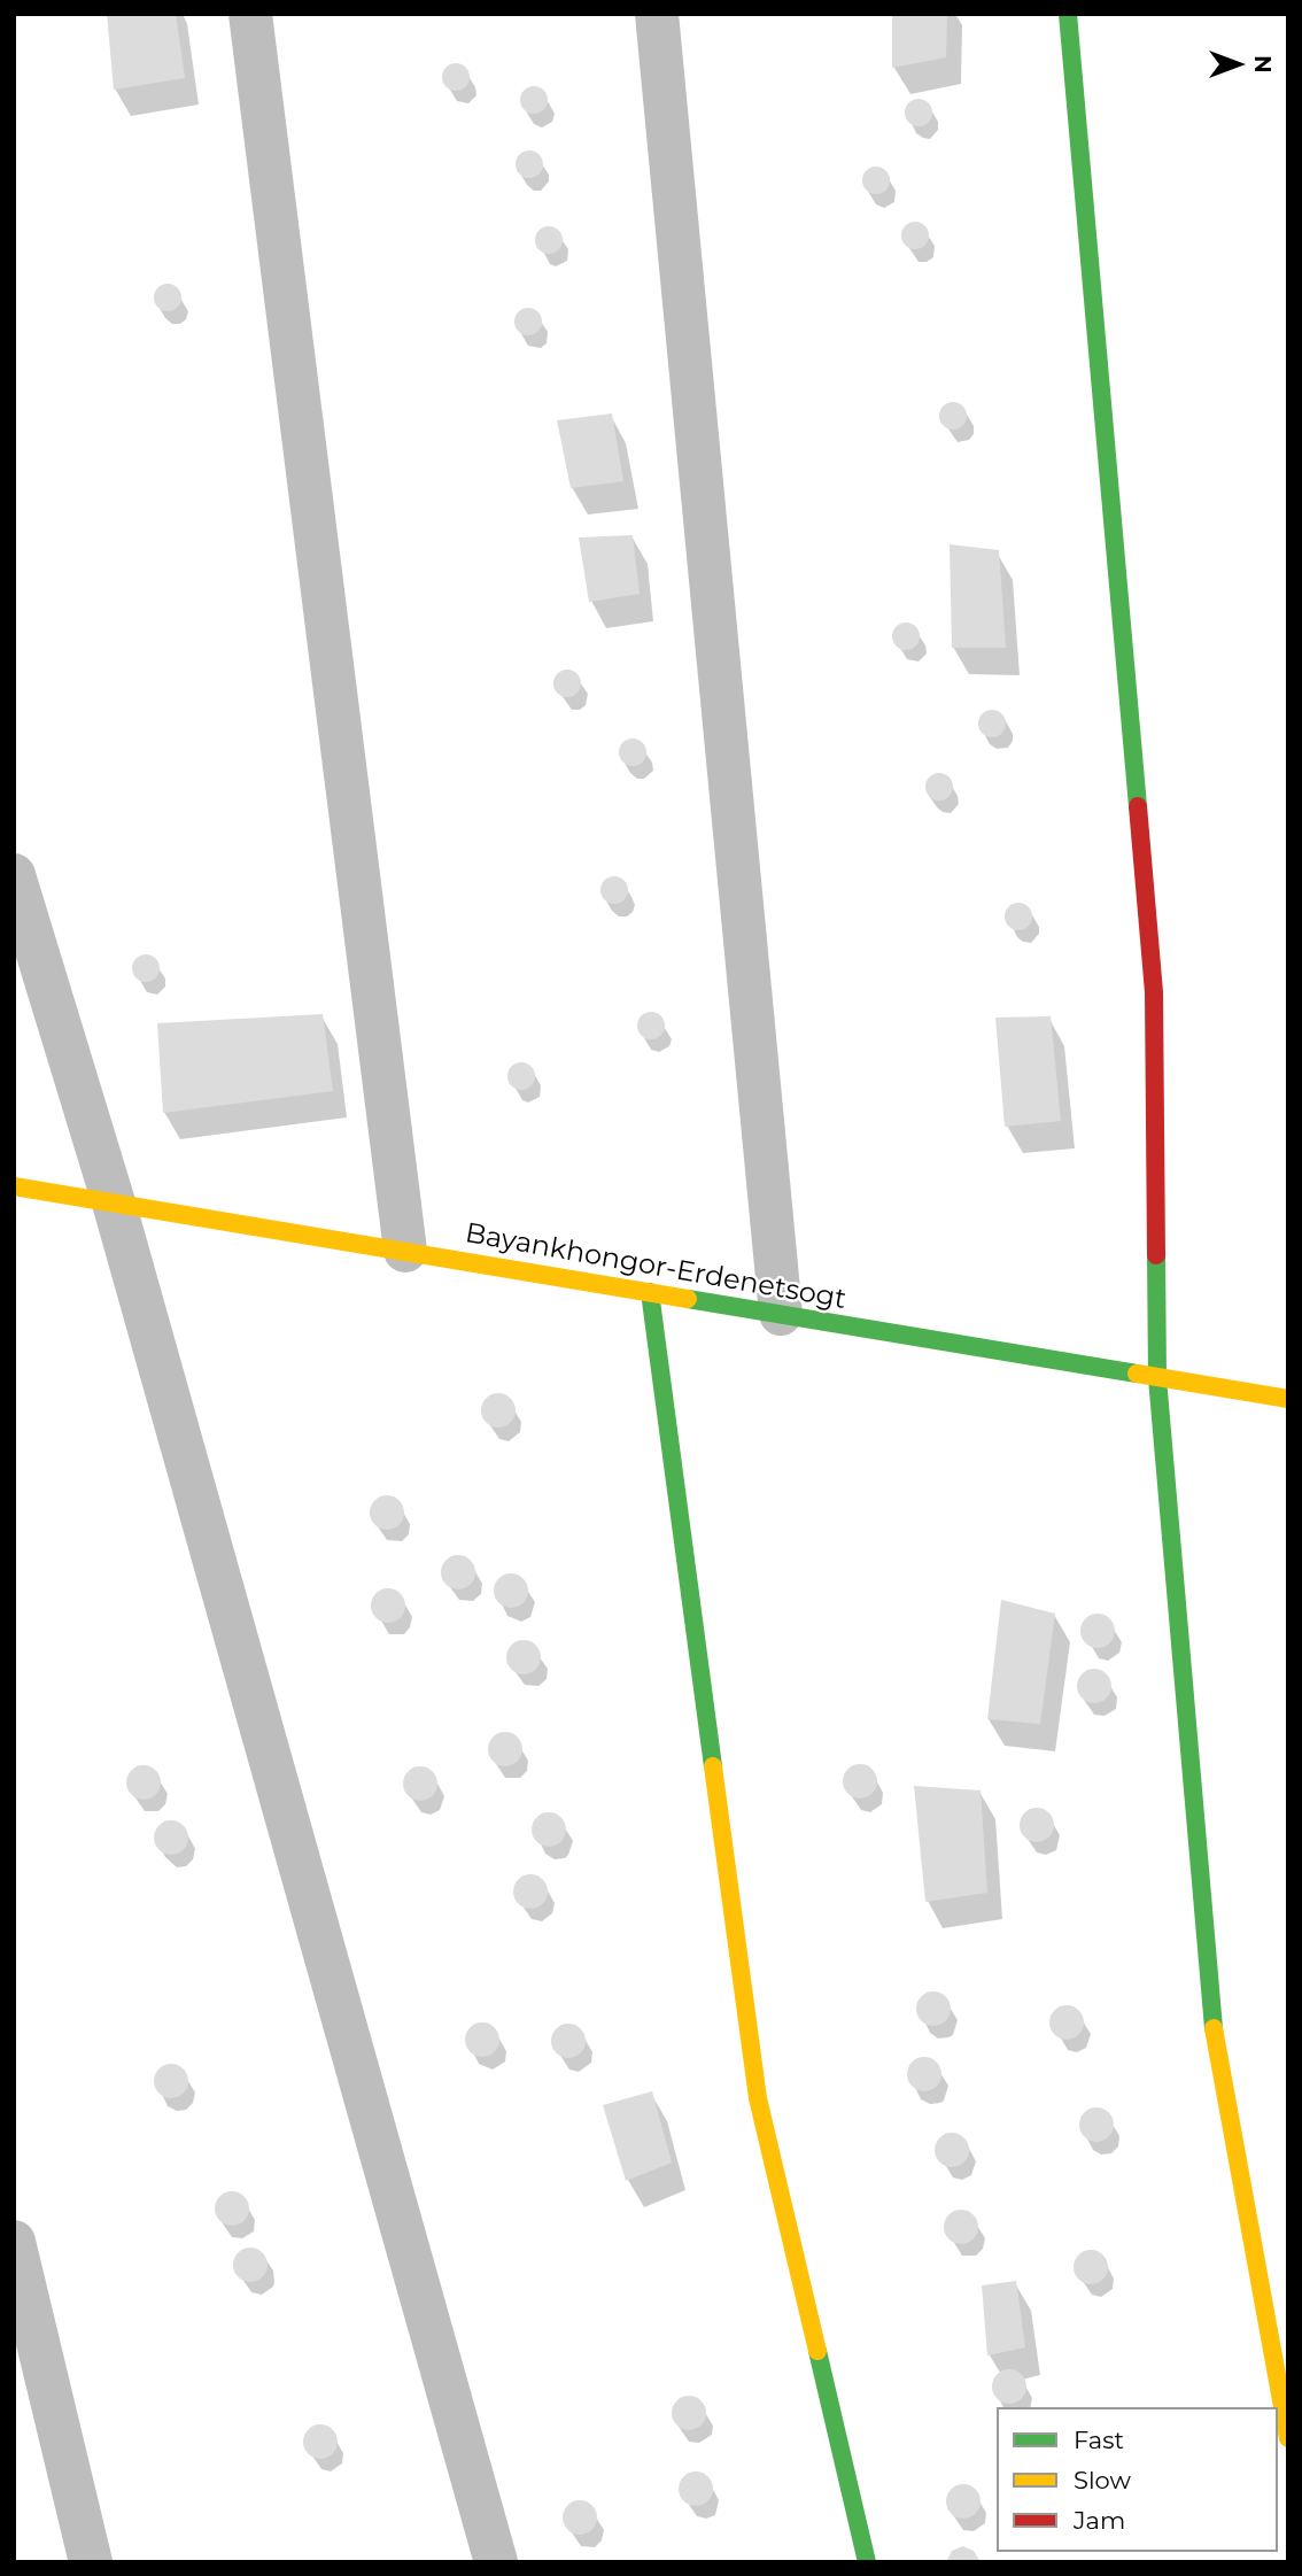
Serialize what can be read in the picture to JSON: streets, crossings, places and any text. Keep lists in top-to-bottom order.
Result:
{
  "streets": {
    "street": ["Bayankhongor-Erdenetsogt"]
  },
  "legend": ["Fast", "Slow", "Jam"],
  "north": "right"
}
